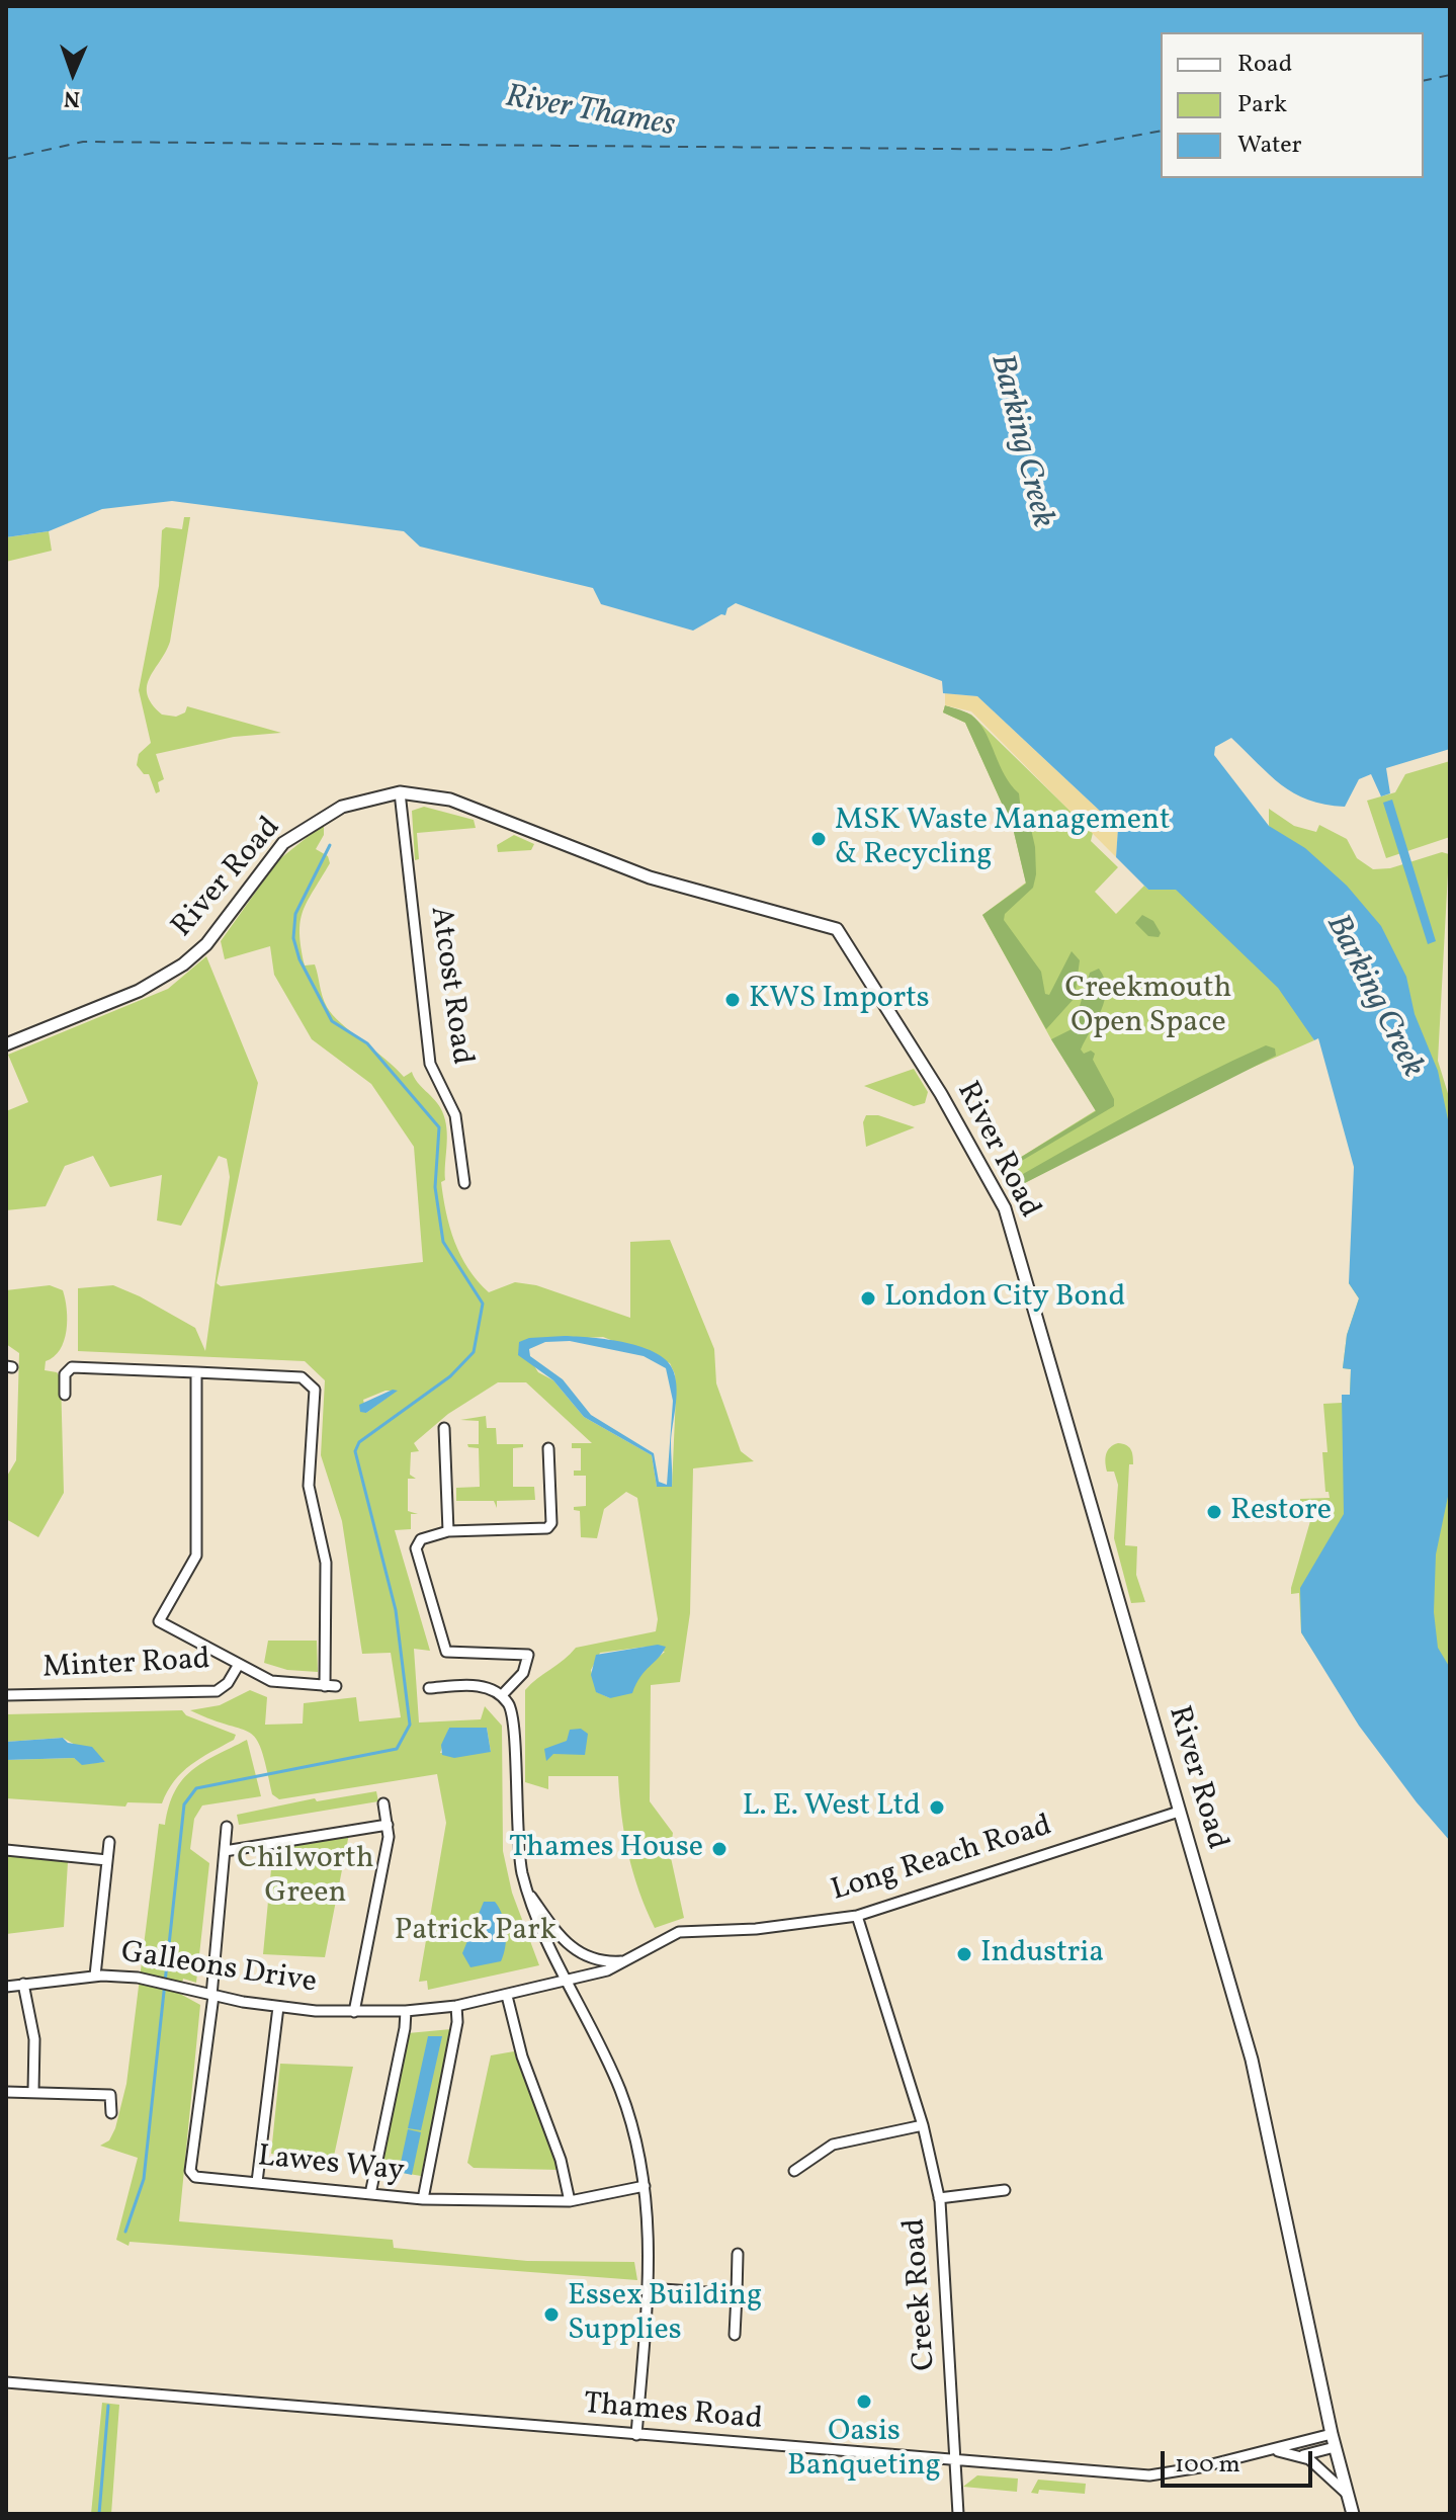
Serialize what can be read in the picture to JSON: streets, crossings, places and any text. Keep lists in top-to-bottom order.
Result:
{
  "streets": {
    "street": [
      "River Road",
      "Atcost Road",
      "Minter Road",
      "Long Reach Road",
      "Galleons Drive",
      "Lawes Way",
      "Creek Road",
      "Thames Road"
    ]
  },
  "crossings": [
    ["River Road", "Atcost Road"],
    ["River Road", "Long Reach Road"],
    ["River Road", "Thames Road"],
    ["Long Reach Road", "Galleons Drive"],
    ["Long Reach Road", "Creek Road"],
    ["Galleons Drive", "Lawes Way"],
    ["Creek Road", "Thames Road"]
  ],
  "water": ["River Thames", "Barking Creek"],
  "parks": ["Creekmouth Open Space", "Chilworth Green", "Patrick Park"],
  "places": [
    "MSK Waste Management & Recycling",
    "KWS Imports",
    "London City Bond",
    "Restore",
    "L. E. West Ltd",
    "Thames House",
    "Industria",
    "Essex Building Supplies",
    "Oasis Banqueting"
  ],
  "legend": ["Road", "Park", "Water"],
  "scale_bar": "100 m",
  "north": "bottom"
}
